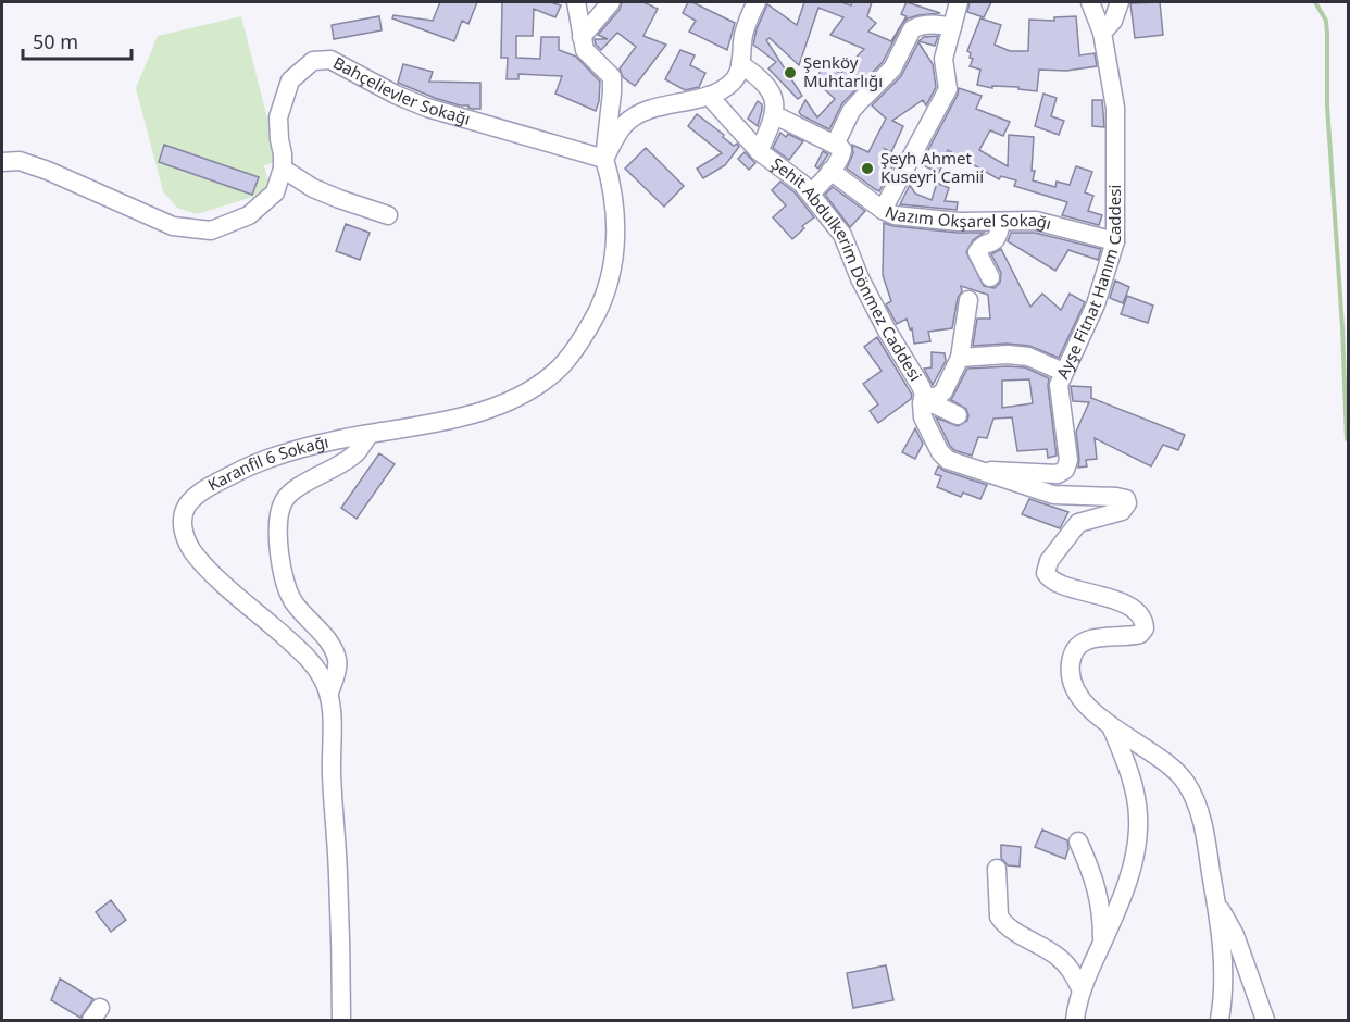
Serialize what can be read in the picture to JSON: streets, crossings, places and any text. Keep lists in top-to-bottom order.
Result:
{
  "streets": {
    "street": [
      "Bahçelievler Sokağı",
      "Nazım Okşarel Sokağı",
      "Şehit Abdulkerim Dönmez Caddesi",
      "Ayşe Fitnat Hanım Caddesi",
      "Karanfil 6 Sokağı"
    ]
  },
  "crossings": [
    ["Bahçelievler Sokağı", "Karanfil 6 Sokağı"],
    ["Nazım Okşarel Sokağı", "Ayşe Fitnat Hanım Caddesi"],
    ["Şehit Abdulkerim Dönmez Caddesi", "Ayşe Fitnat Hanım Caddesi"]
  ],
  "places": ["Şenköy Muhtarlığı", "Şeyh Ahmet Kuseyri Camii"],
  "scale_bar": "50 m"
}
